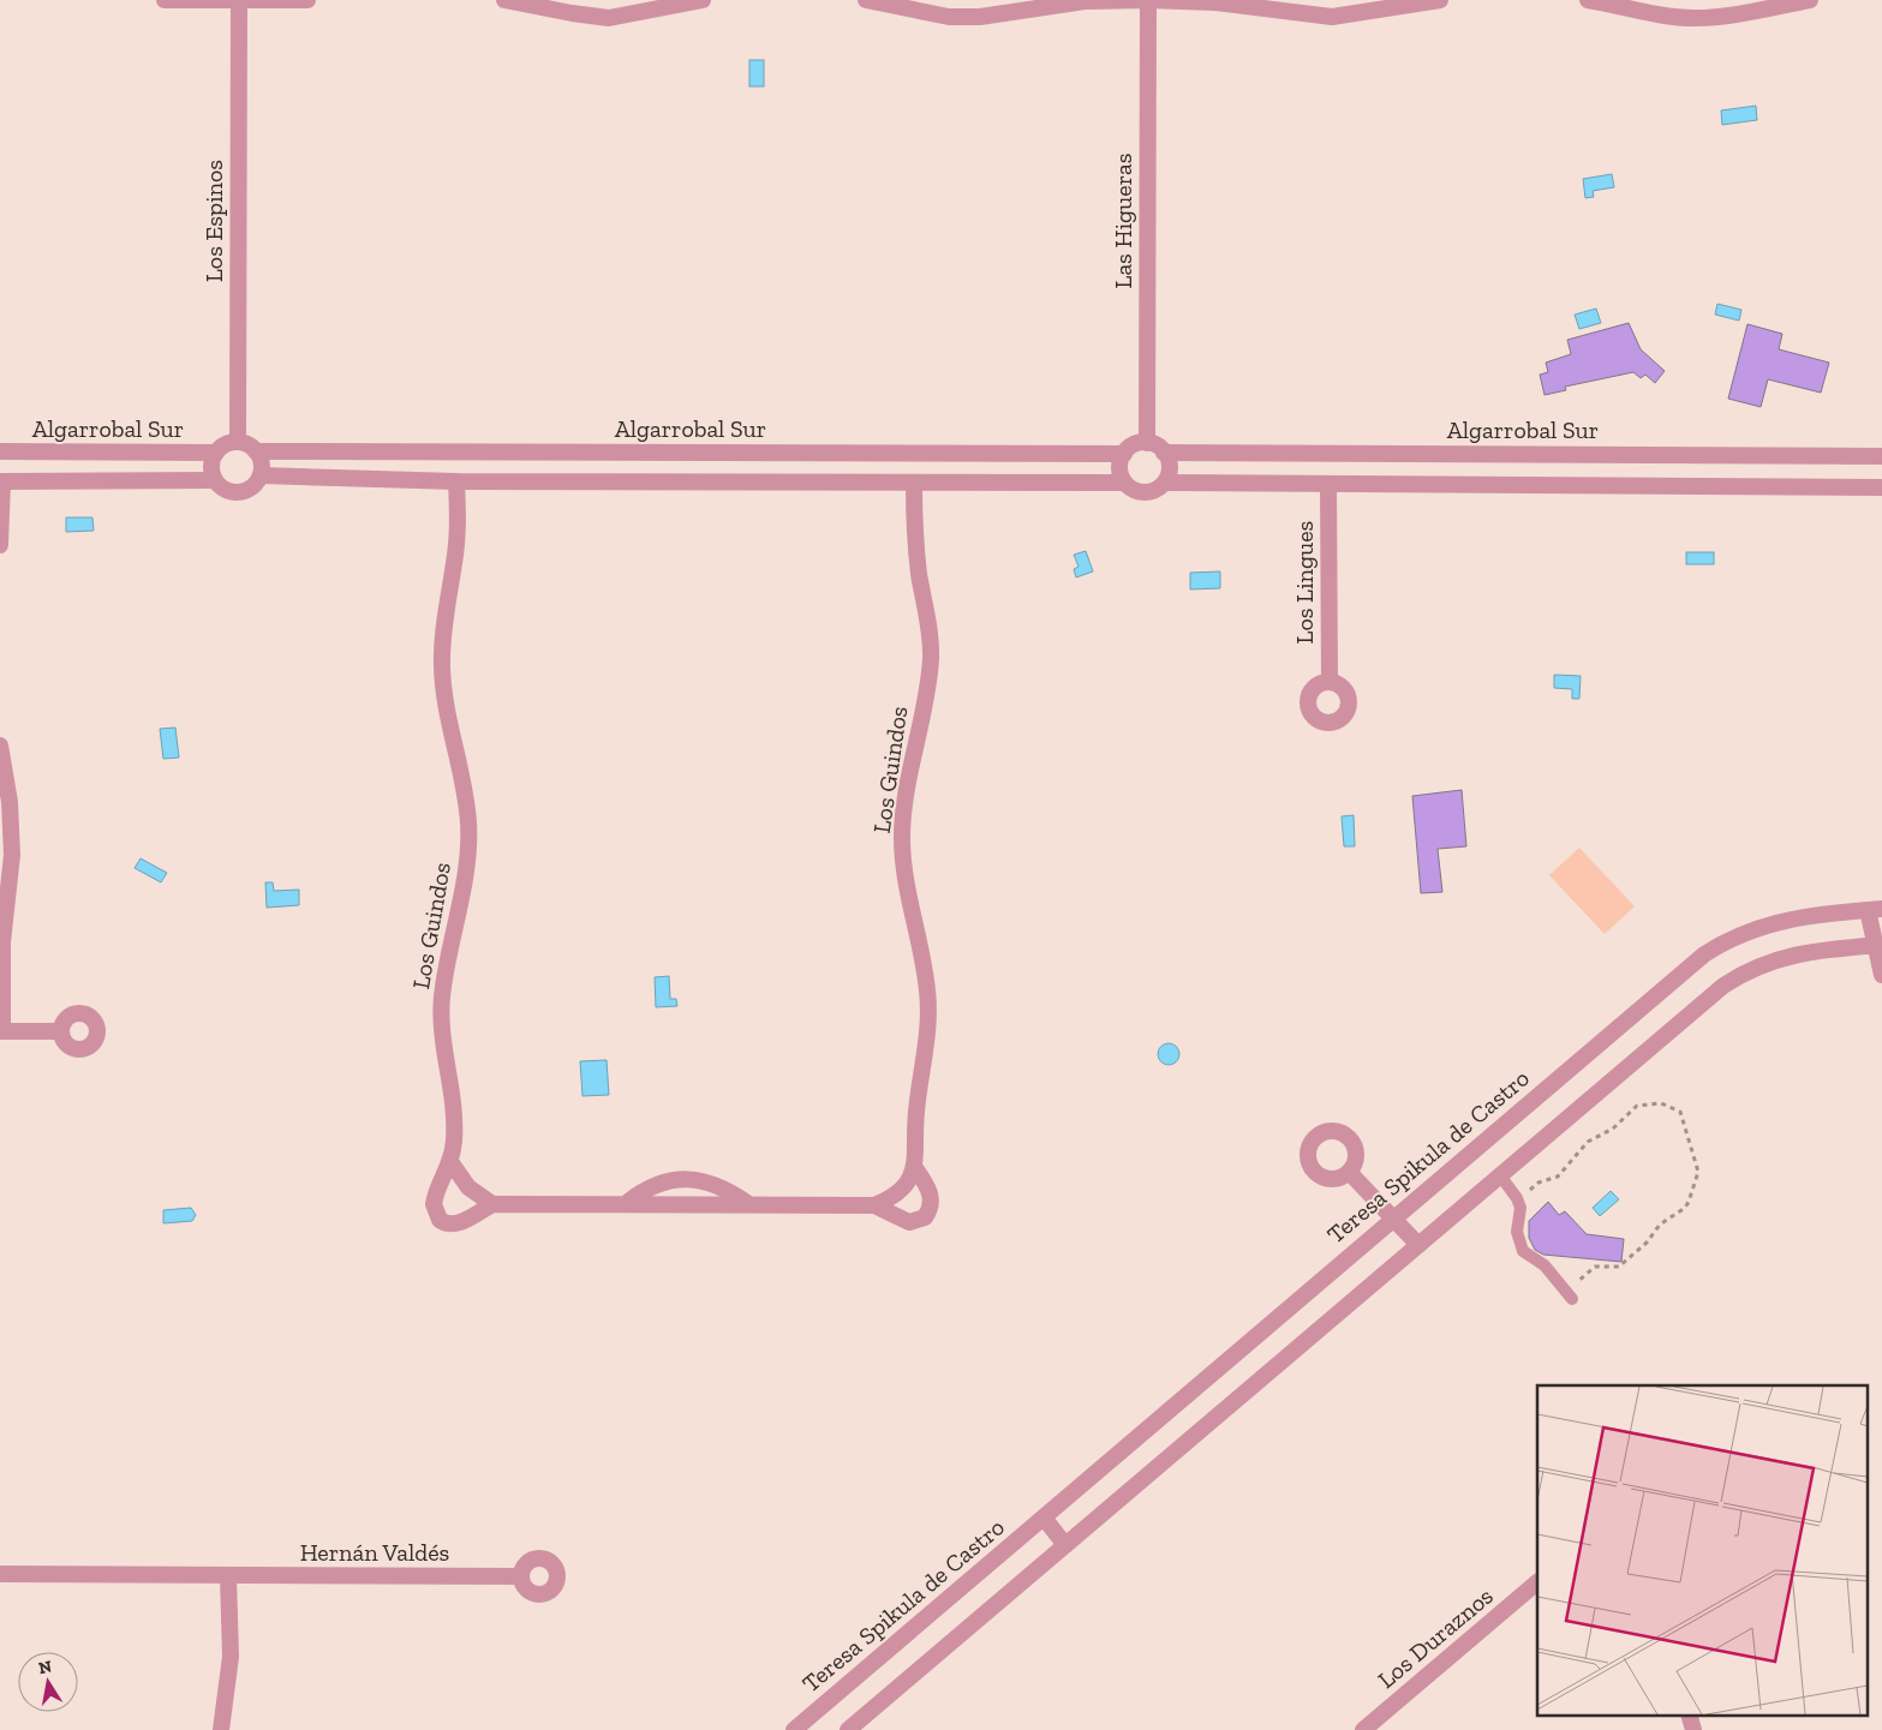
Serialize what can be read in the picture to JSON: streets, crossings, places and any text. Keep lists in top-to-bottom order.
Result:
{
  "streets": {
    "street": [
      "Los Espinos",
      "Las Higueras",
      "Algarrobal Sur",
      "Los Lingues",
      "Los Guindos",
      "Teresa Spikula de Castro",
      "Hernán Valdés",
      "Los Duraznos"
    ]
  },
  "crossings": [
    ["Los Espinos", "Algarrobal Sur"],
    ["Las Higueras", "Algarrobal Sur"]
  ],
  "north": "top"
}
